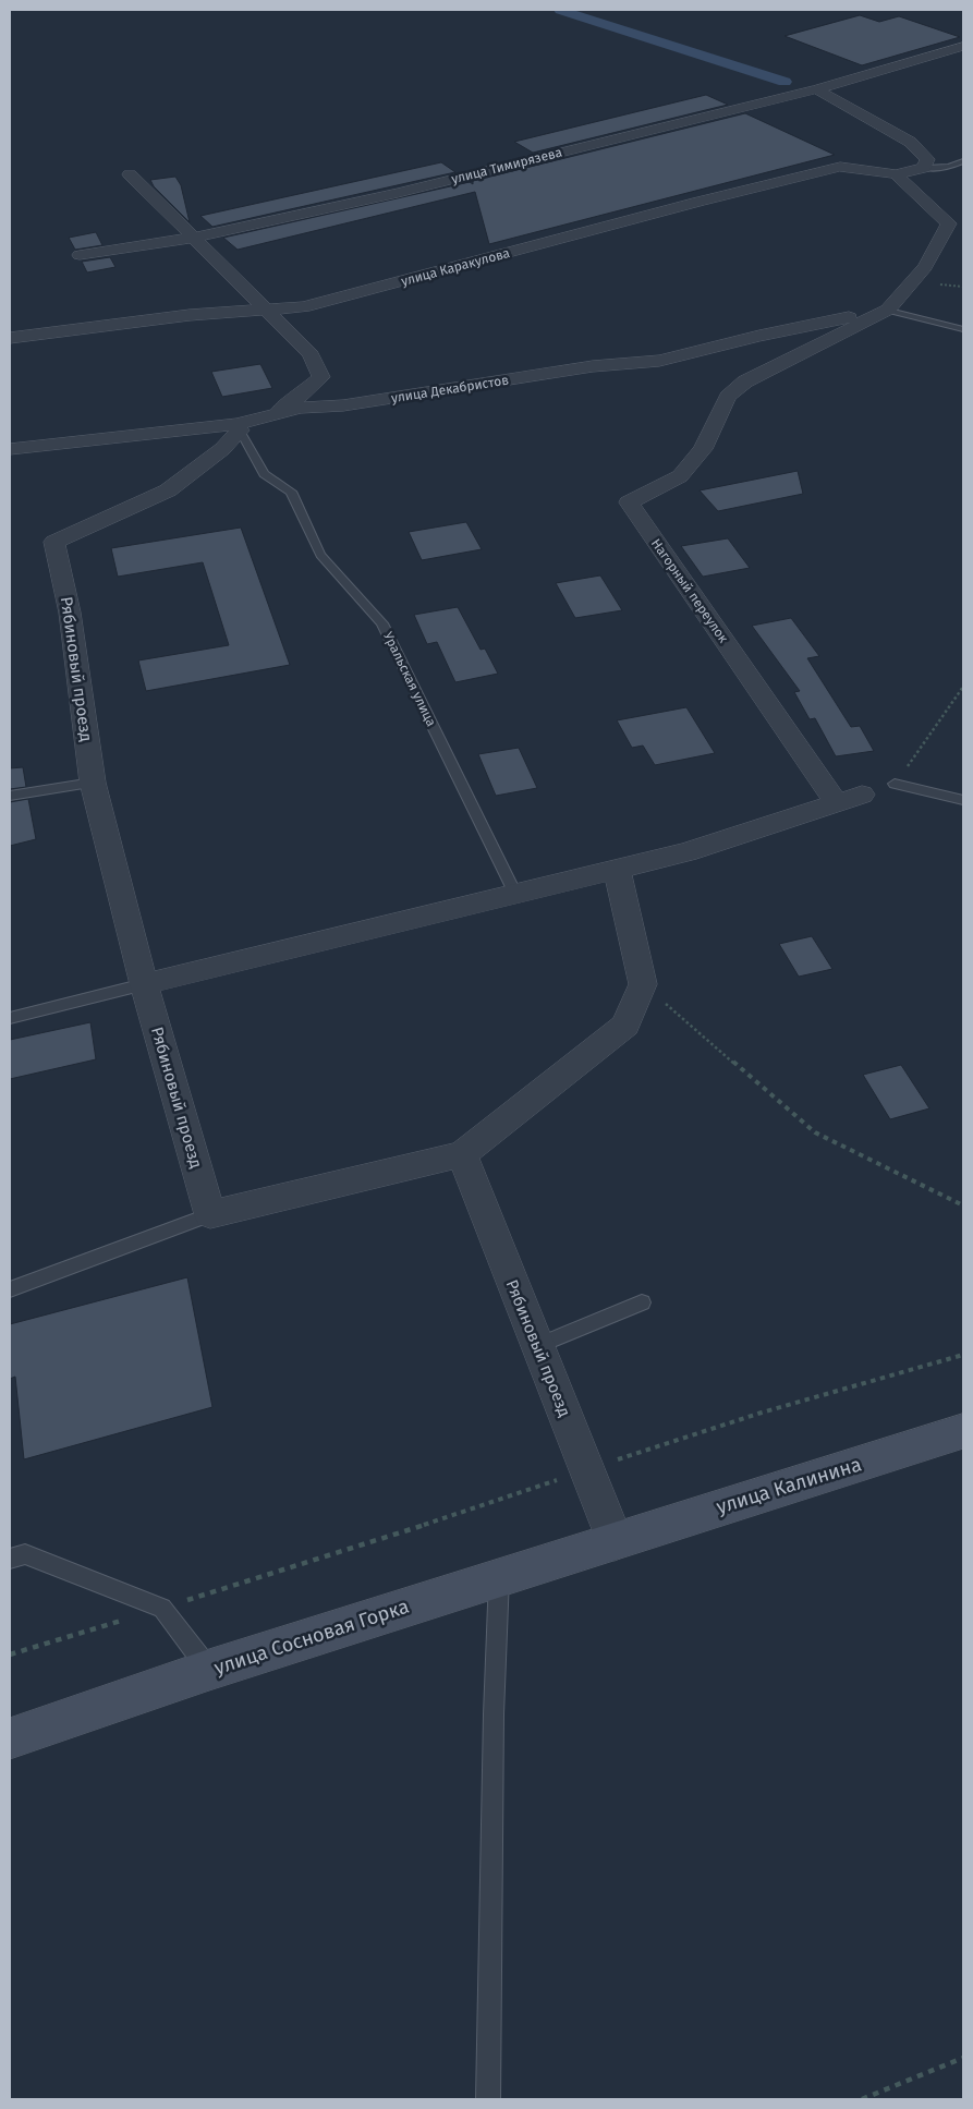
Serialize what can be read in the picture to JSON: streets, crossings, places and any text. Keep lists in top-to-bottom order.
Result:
{
  "streets": {
    "main road": ["улица Калинина", "улица Сосновая Горка"],
    "street": [
      "улица Тимирязева",
      "улица Каракулова",
      "улица Декабристов",
      "Нагорный переулок",
      "Рябиновый проезд"
    ],
    "lane": ["Уральская улица"]
  },
  "crossings": [
    ["улица Декабристов", "Нагорный переулок"],
    ["улица Декабристов", "Рябиновый проезд"],
    ["улица Декабристов", "Уральская улица"],
    ["Рябиновый проезд", "Уральская улица"],
    ["Рябиновый проезд", "улица Калинина"],
    ["Рябиновый проезд", "улица Сосновая Горка"],
    ["улица Калинина", "улица Сосновая Горка"]
  ]
}
